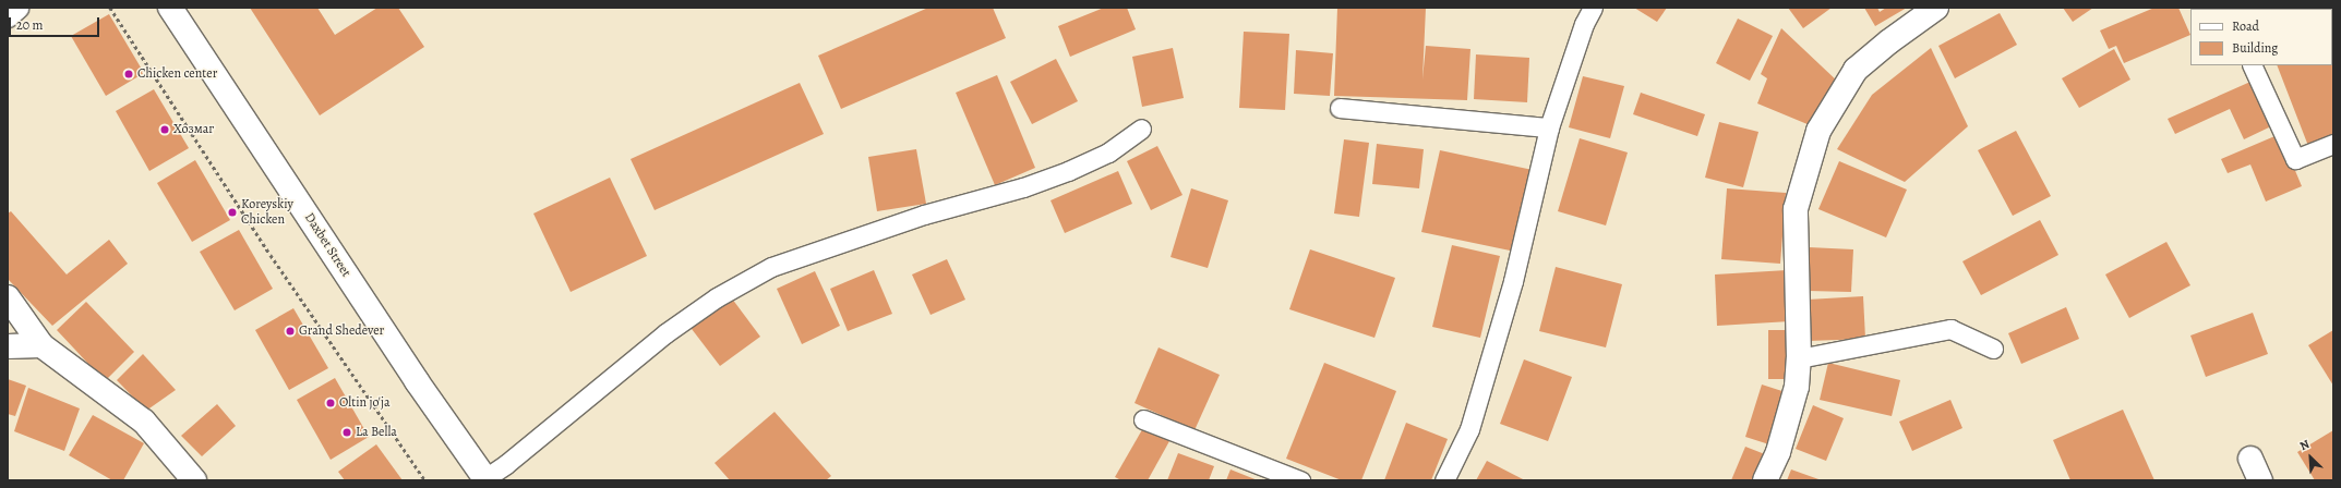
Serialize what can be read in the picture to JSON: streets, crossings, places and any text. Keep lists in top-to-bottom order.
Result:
{
  "streets": {
    "street": ["Daxbet Street"]
  },
  "places": [
    "Chicken center",
    "Хозмаг",
    "Koreyskiy Chicken",
    "Grand Shedever",
    "Oltin jo'ja",
    "La Bella"
  ],
  "legend": ["Road", "Building"],
  "scale_bar": "20 m",
  "north": "top left"
}
